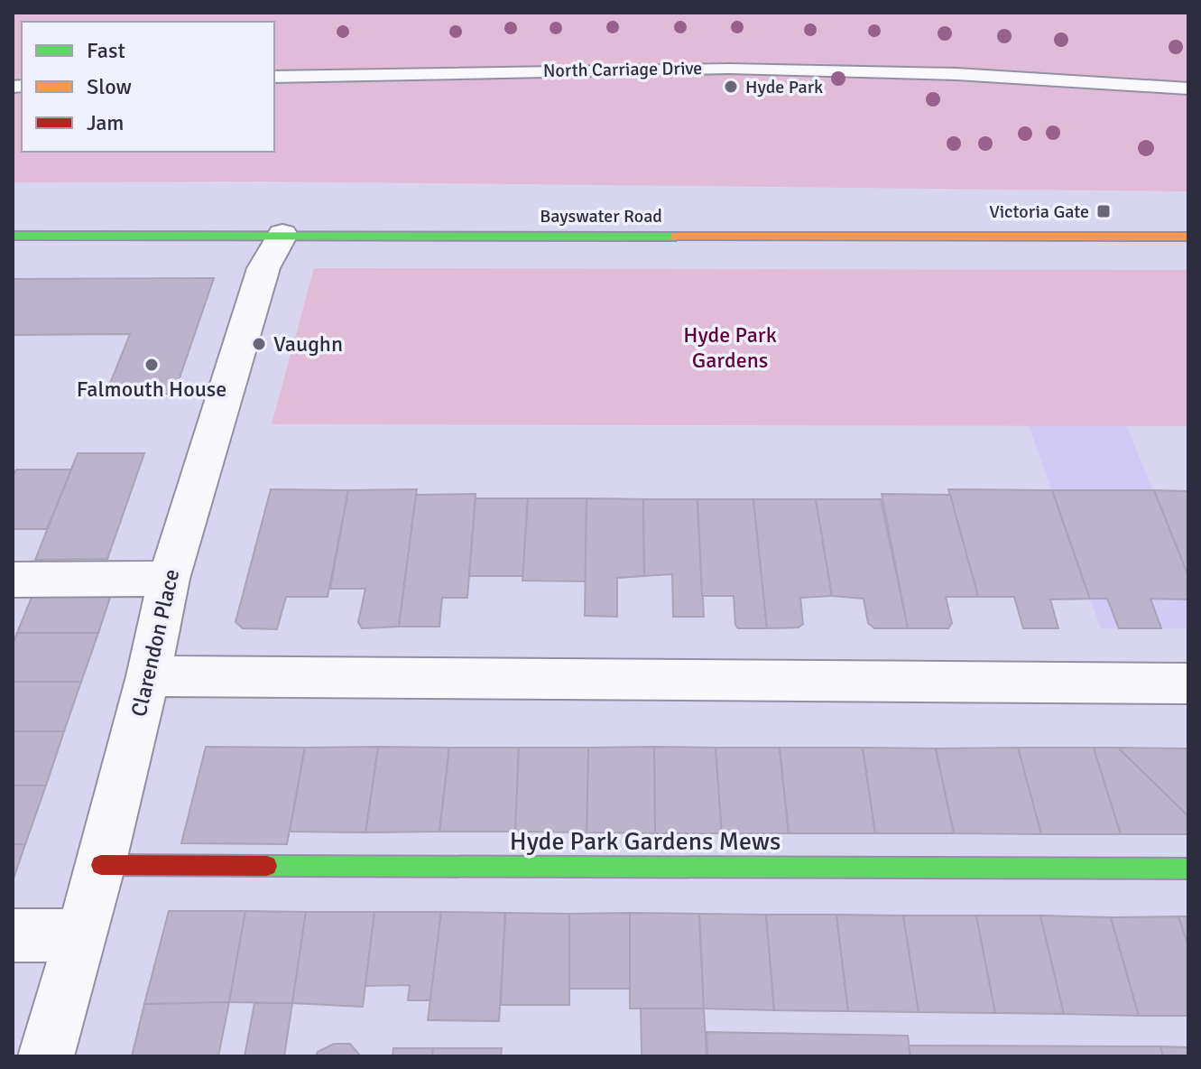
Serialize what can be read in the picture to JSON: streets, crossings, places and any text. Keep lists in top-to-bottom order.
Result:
{
  "streets": {
    "main road": ["Bayswater Road", "Hyde Park Gardens Mews"],
    "street": ["Clarendon Place"],
    "lane": ["North Carriage Drive"]
  },
  "crossings": [
    ["Bayswater Road", "Clarendon Place"],
    ["Clarendon Place", "Hyde Park Gardens Mews"]
  ],
  "parks": ["Hyde Park Gardens"],
  "places": {
    "other": ["Hyde Park", "Vaughn", "Falmouth House"],
    "transit": ["Victoria Gate"]
  },
  "legend": ["Fast", "Slow", "Jam"]
}
